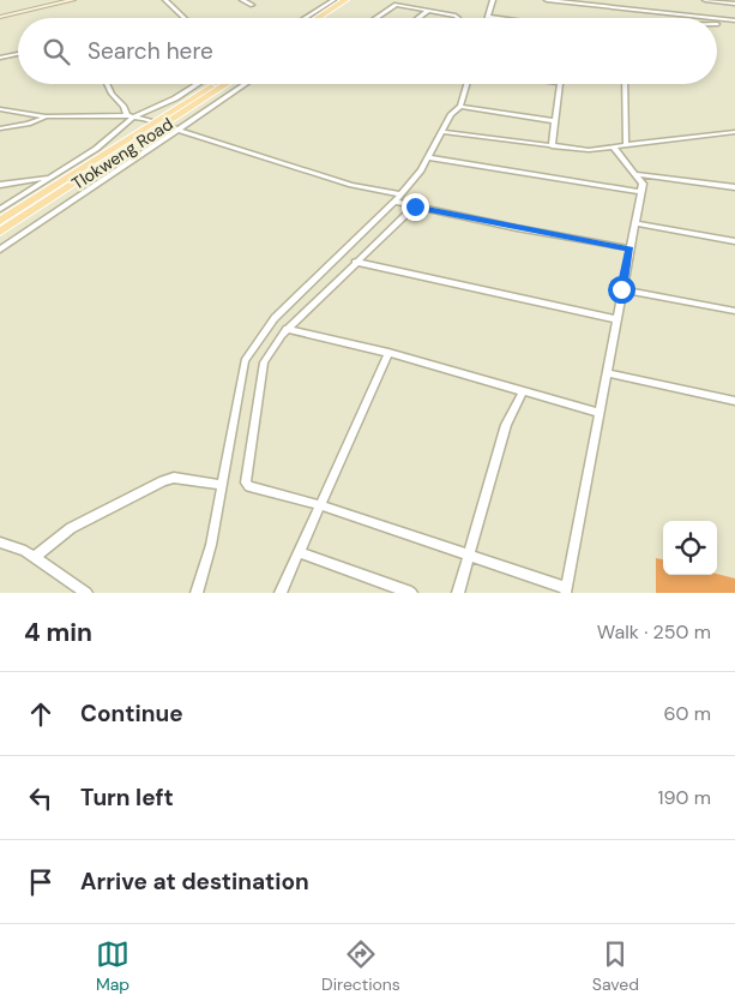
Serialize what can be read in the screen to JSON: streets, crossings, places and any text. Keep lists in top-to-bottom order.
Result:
{
  "streets": {
    "main road": ["Tlokweng Road"]
  },
  "page": {
    "search": "Search here",
    "heading": ["4 min", "Walk · 250 m"],
    "list": [
      ["Continue", "60 m"],
      ["Turn left", "190 m"],
      "Arrive at destination"
    ],
    "nav": ["Map", "Directions", "Saved"]
  }
}
